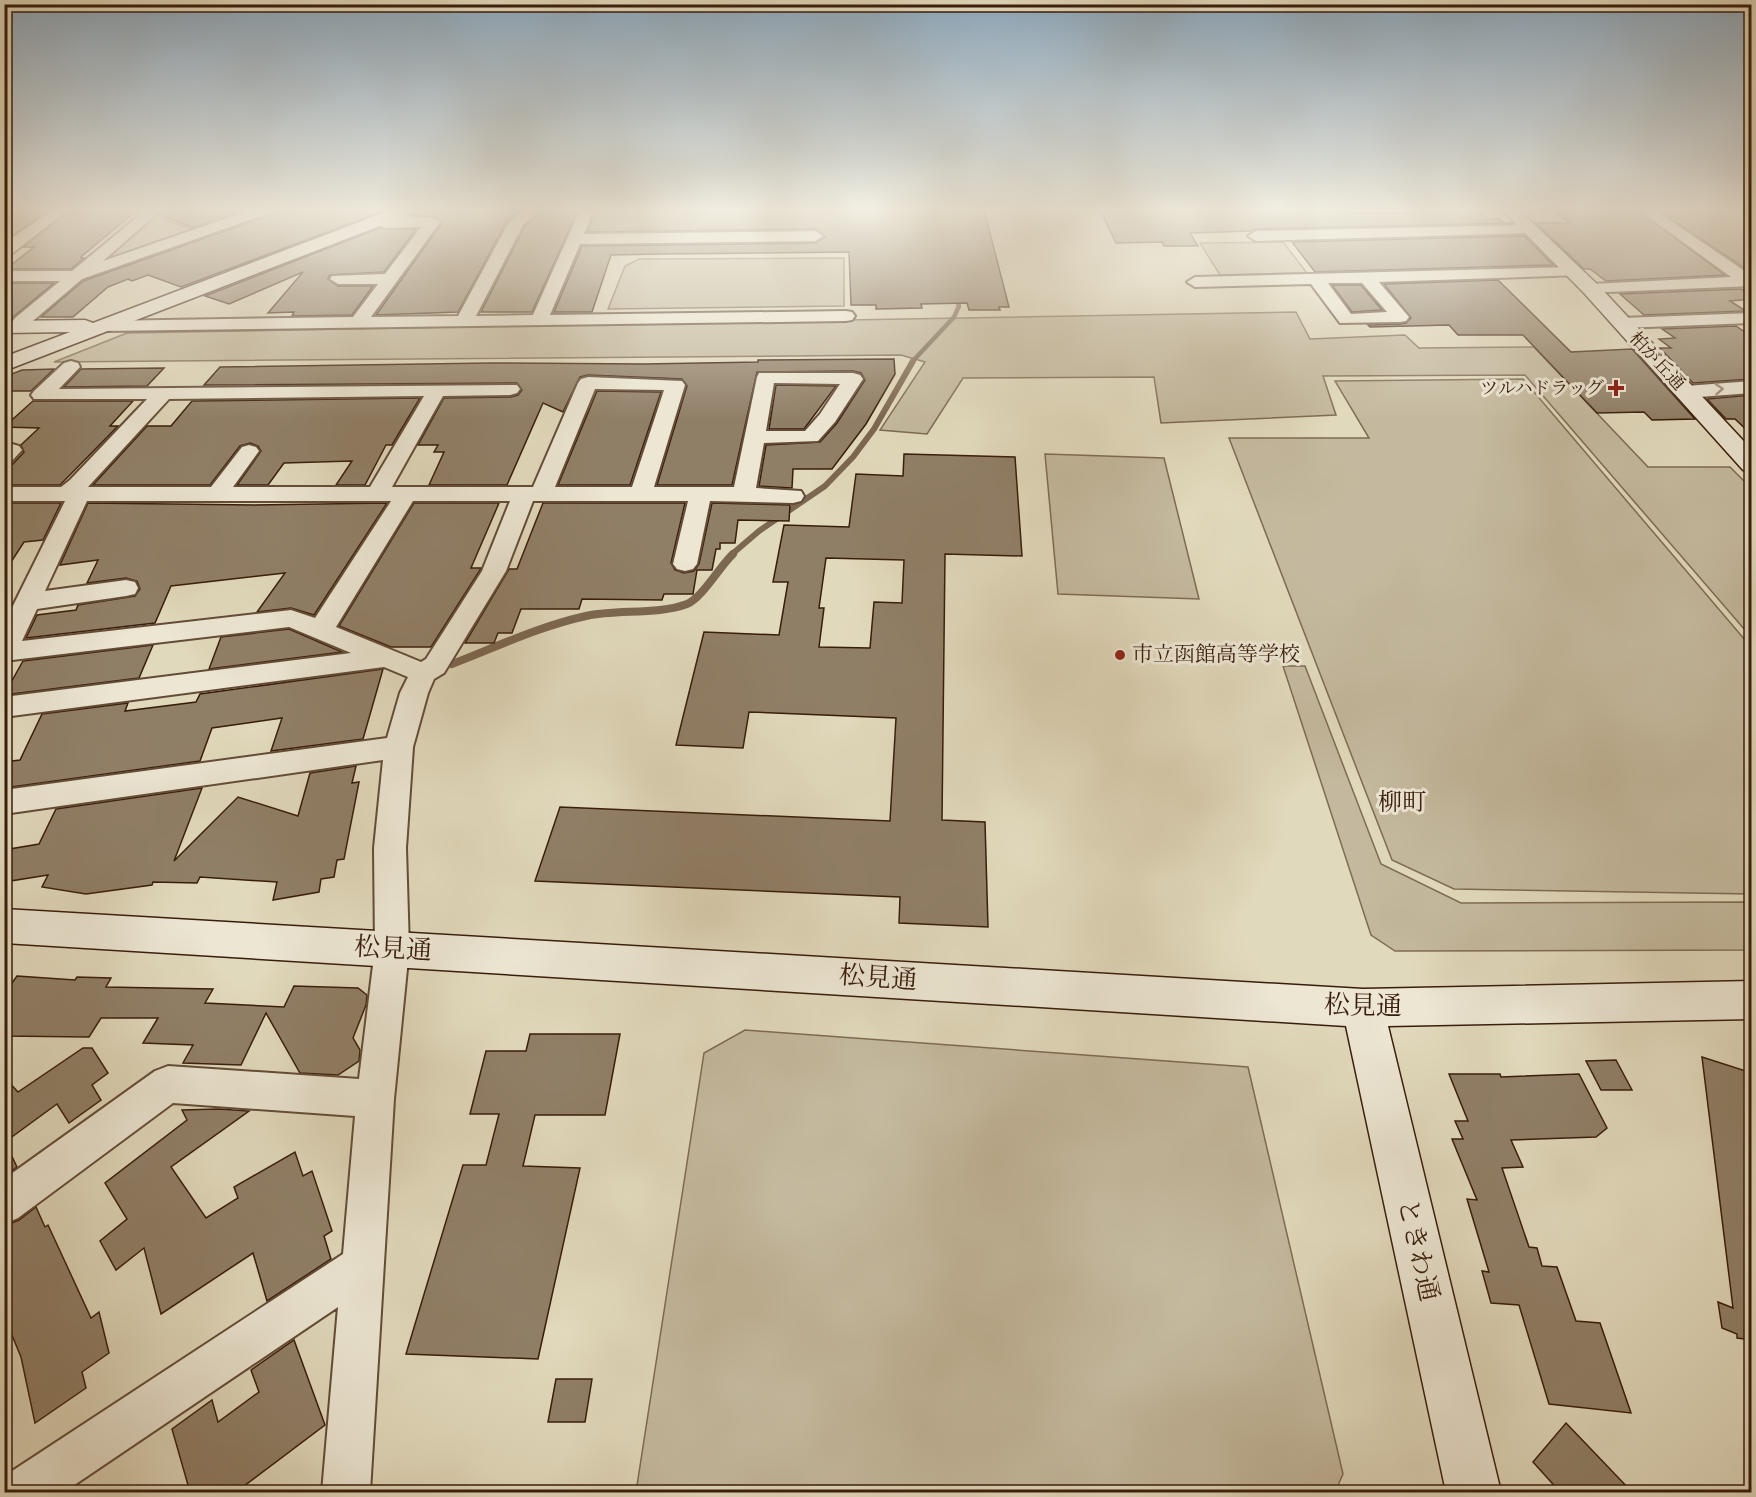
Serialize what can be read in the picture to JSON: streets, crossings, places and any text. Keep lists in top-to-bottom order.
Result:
{
  "streets": {
    "street": ["柏が丘通", "松見通", "ときわ通"]
  },
  "crossings": [
    ["松見通", "ときわ通"]
  ],
  "districts": ["柳町"],
  "places": {
    "health": ["ツルハドラッグ"],
    "other": ["市立函館高等学校"]
  }
}
